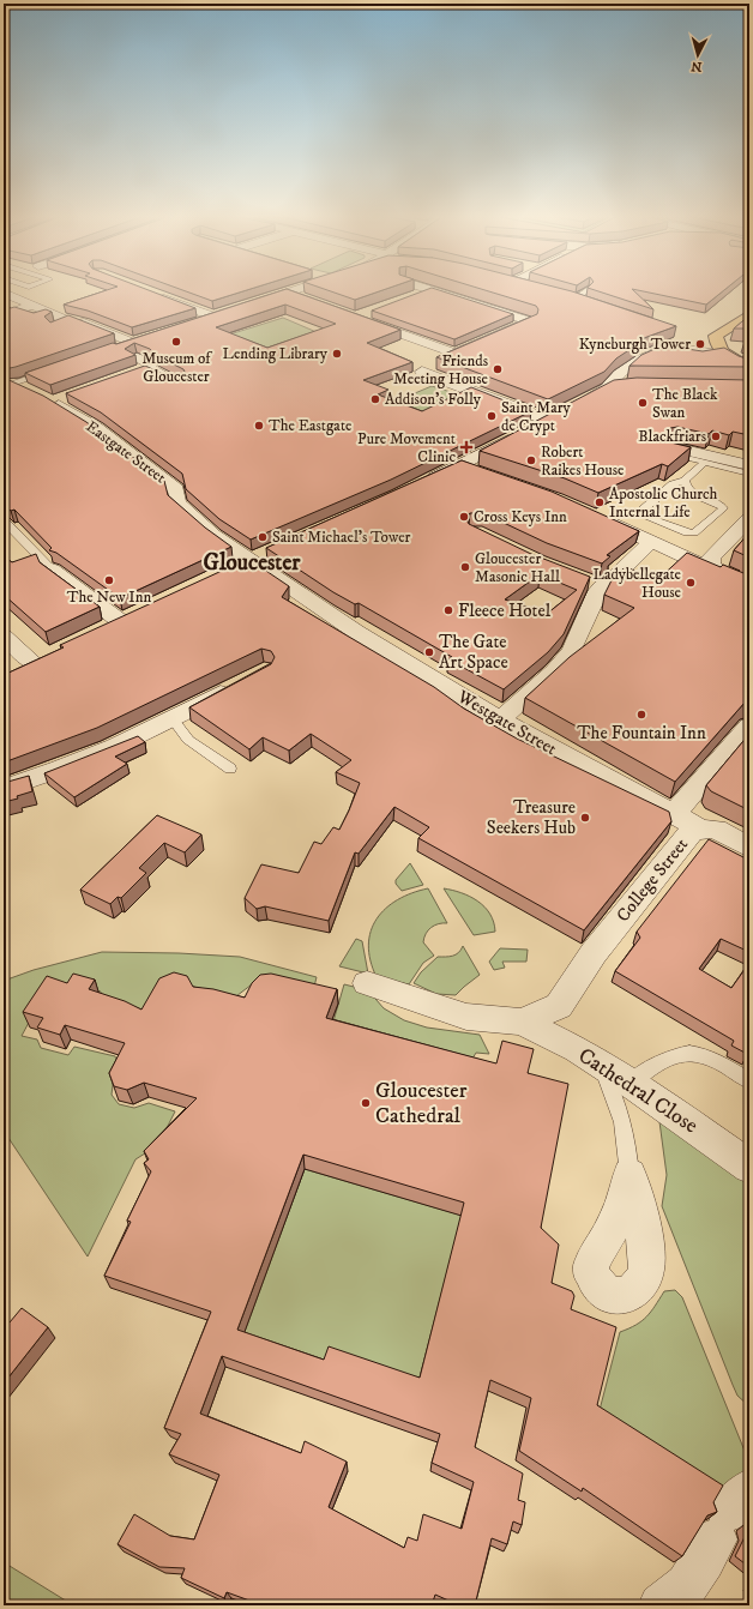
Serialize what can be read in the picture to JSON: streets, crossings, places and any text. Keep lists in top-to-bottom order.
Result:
{
  "streets": {
    "street": [
      "Eastgate Street",
      "Westgate Street",
      "College Street",
      "Cathedral Close"
    ]
  },
  "crossings": [
    ["Eastgate Street", "Westgate Street"],
    ["Westgate Street", "College Street"],
    ["College Street", "Cathedral Close"]
  ],
  "districts": ["Gloucester"],
  "places": {
    "other": [
      "Museum of Gloucester",
      "Kyneburgh Tower",
      "Lending Library",
      "Friends Meeting House",
      "Addison's Folly",
      "The Black Swan",
      "Saint Mary de Crypt",
      "The Eastgate",
      "Blackfriars",
      "Robert Raikes House",
      "Apostolic Church Internal Life",
      "Cross Keys Inn",
      "Saint Michael's Tower",
      "Gloucester Masonic Hall",
      "The New Inn",
      "Ladybellegate House",
      "Fleece Hotel",
      "The Gate Art Space",
      "The Fountain Inn",
      "Treasure Seekers Hub",
      "Gloucester Cathedral"
    ],
    "health": ["Pure Movement Clinic"]
  },
  "north": "bottom"
}
